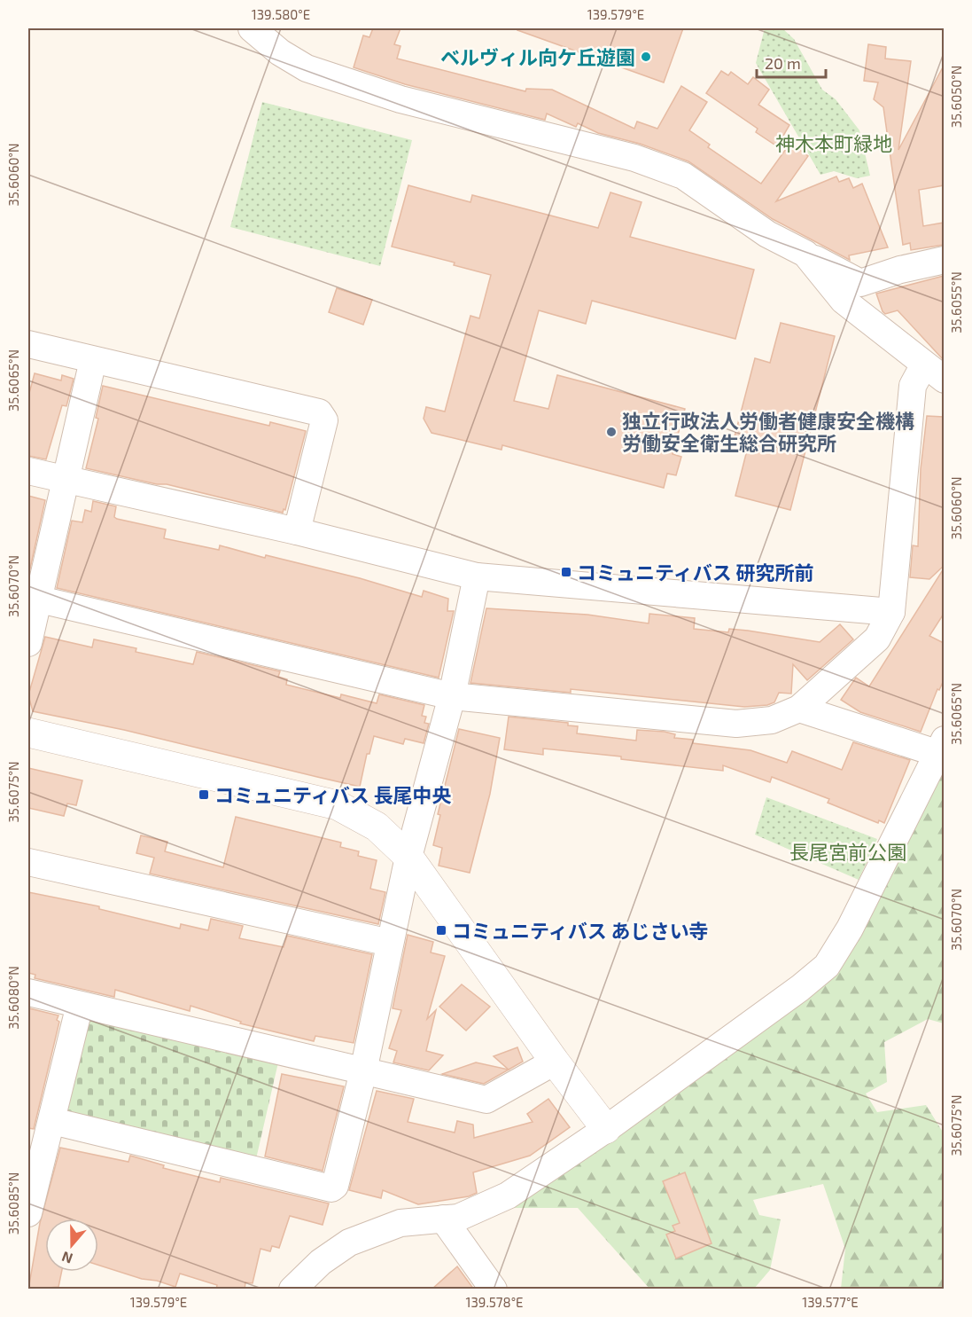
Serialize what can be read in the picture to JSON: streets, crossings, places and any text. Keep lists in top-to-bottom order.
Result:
{
  "parks": ["神木本町緑地", "長尾宮前公園"],
  "places": {
    "other": ["ベルヴィル向ケ丘遊園", "独立行政法人労働者健康安全機構 労働安全衛生総合研究所"],
    "transit": ["コミュニティバス 研究所前", "コミュニティバス 長尾中央", "コミュニティバス あじさい寺"]
  },
  "scale_bar": "20 m",
  "north": "bottom",
  "coordinates": [
    "139.580°E",
    "139.579°E",
    "35.6050°N",
    "35.6060°N",
    "35.6055°N",
    "35.6065°N",
    "35.6070°N",
    "35.6075°N",
    "35.6080°N",
    "35.6085°N",
    "139.578°E",
    "139.577°E"
  ]
}
